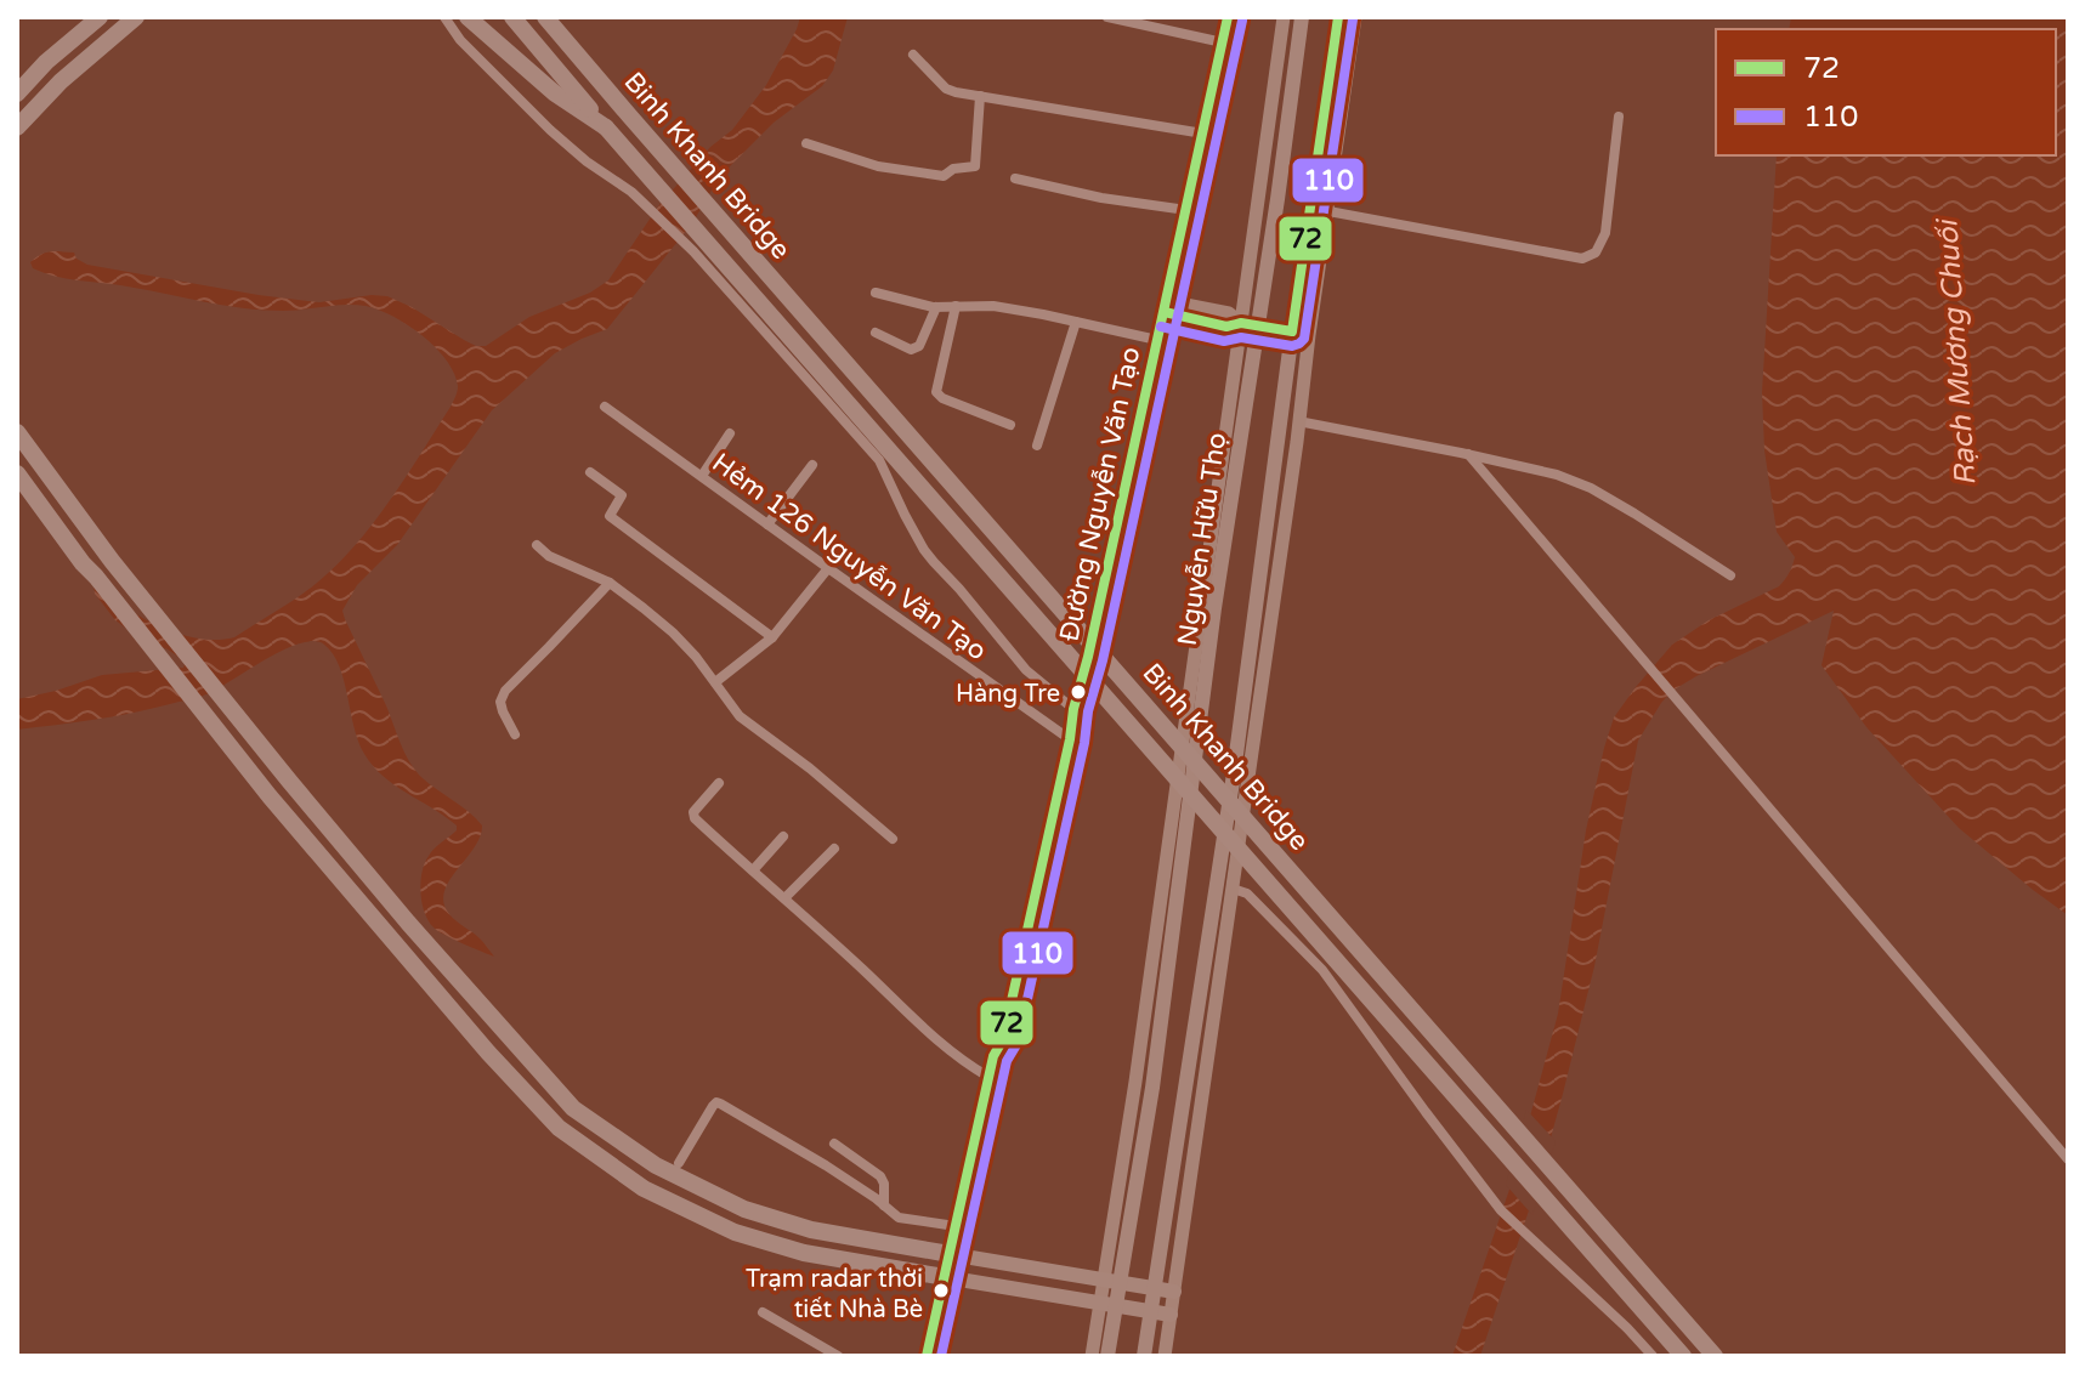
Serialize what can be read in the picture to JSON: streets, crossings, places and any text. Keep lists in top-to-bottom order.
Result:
{
  "streets": {
    "highway": ["Binh Khanh Bridge"],
    "main road": ["Đường Nguyễn Văn Tạo", "Nguyễn Hữu Thọ"],
    "street": ["Hẻm 126 Nguyễn Văn Tạo"]
  },
  "crossings": [
    ["Đường Nguyễn Văn Tạo", "Hẻm 126 Nguyễn Văn Tạo"]
  ],
  "water": ["Rạch Mương Chuối"],
  "places": ["Hàng Tre", "Trạm radar thời tiết Nhà Bè"],
  "lines": ["transit line 72", "transit line 110"],
  "legend": ["72", "110"]
}
